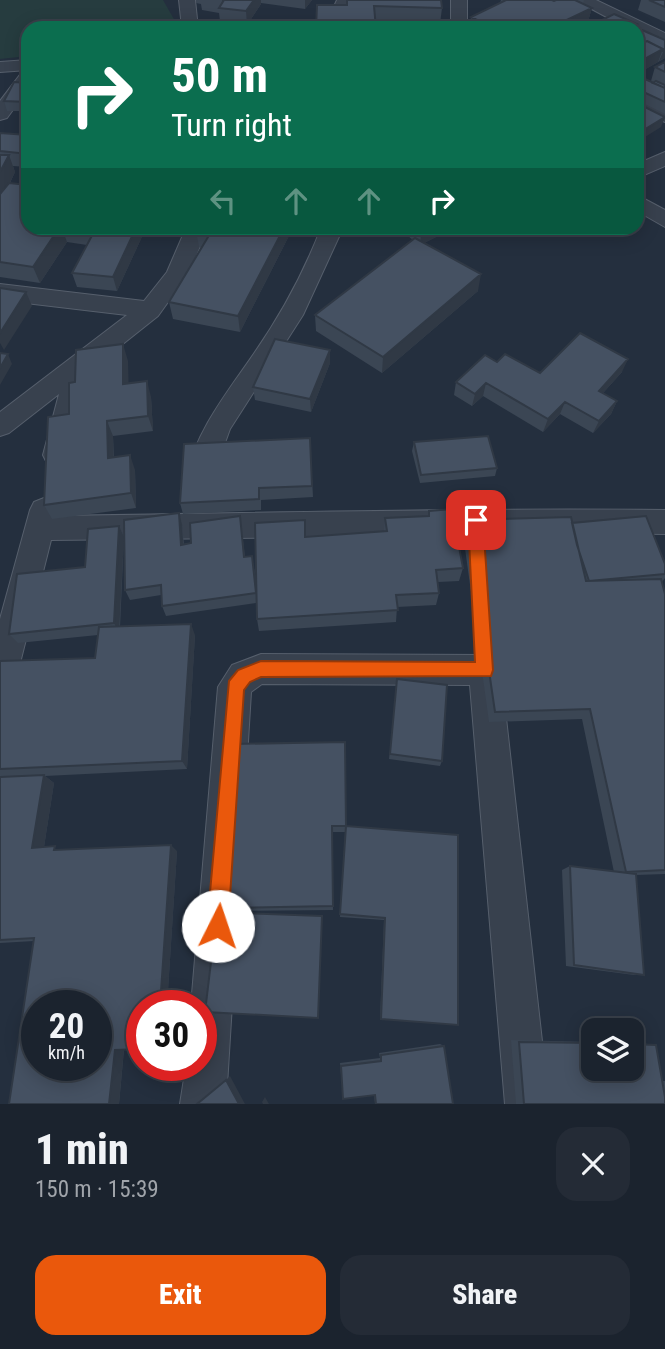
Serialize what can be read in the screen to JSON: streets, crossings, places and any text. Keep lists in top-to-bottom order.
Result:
{
  "page": {
    "turn": ["50 m", "Turn right"],
    "speed": "20 km/h",
    "limit": "30",
    "heading": ["1 min", "150 m · 15:39"],
    "buttons": ["Exit", "Share"]
  }
}
